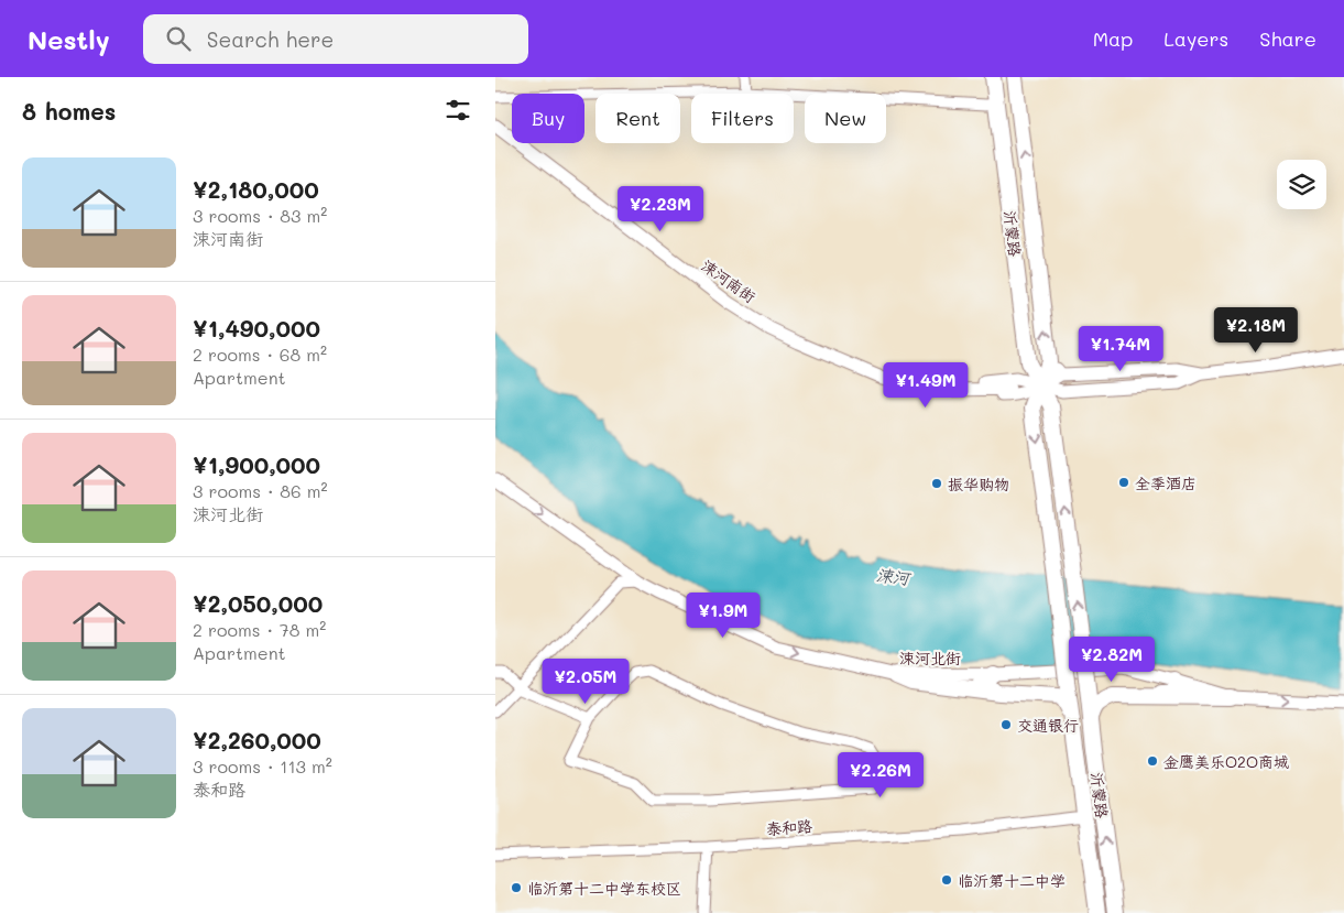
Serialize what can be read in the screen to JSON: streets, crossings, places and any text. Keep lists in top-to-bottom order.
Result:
{
  "streets": {
    "main road": ["沂蒙路", "涑河南街", "涑河北街"],
    "street": ["泰和路"]
  },
  "crossings": [
    ["沂蒙路", "涑河南街"],
    ["沂蒙路", "泰和路"]
  ],
  "one_way": ["涑河北街"],
  "water": ["涑河"],
  "places": [
    "全季酒店",
    "振华购物",
    "交通银行",
    "金鹰美乐O2O商城",
    "临沂第十二中学",
    "临沂第十二中学东校区"
  ],
  "page": {
    "header": "Nestly",
    "search": "Search here",
    "nav": ["Map", "Layers", "Share"],
    "heading": "8 homes",
    "chip": [
      "Buy",
      "Rent",
      "Filters",
      "New"
    ],
    "list": [
      {
        "name": "¥2,180,000",
        "note": "3 rooms · 83 m² · 涑河南街"
      },
      {
        "name": "¥1,490,000",
        "note": "2 rooms · 68 m² · Apartment"
      },
      {
        "name": "¥1,900,000",
        "note": "3 rooms · 86 m² · 涑河北街"
      },
      {
        "name": "¥2,050,000",
        "note": "2 rooms · 78 m² · Apartment"
      },
      {
        "name": "¥2,260,000",
        "note": "3 rooms · 113 m² · 泰和路"
      }
    ],
    "price": [
      "¥2.23M",
      "¥2.18M",
      "¥1.74M",
      "¥1.49M",
      "¥1.9M",
      "¥2.82M",
      "¥2.05M",
      "¥2.26M"
    ]
  }
}
